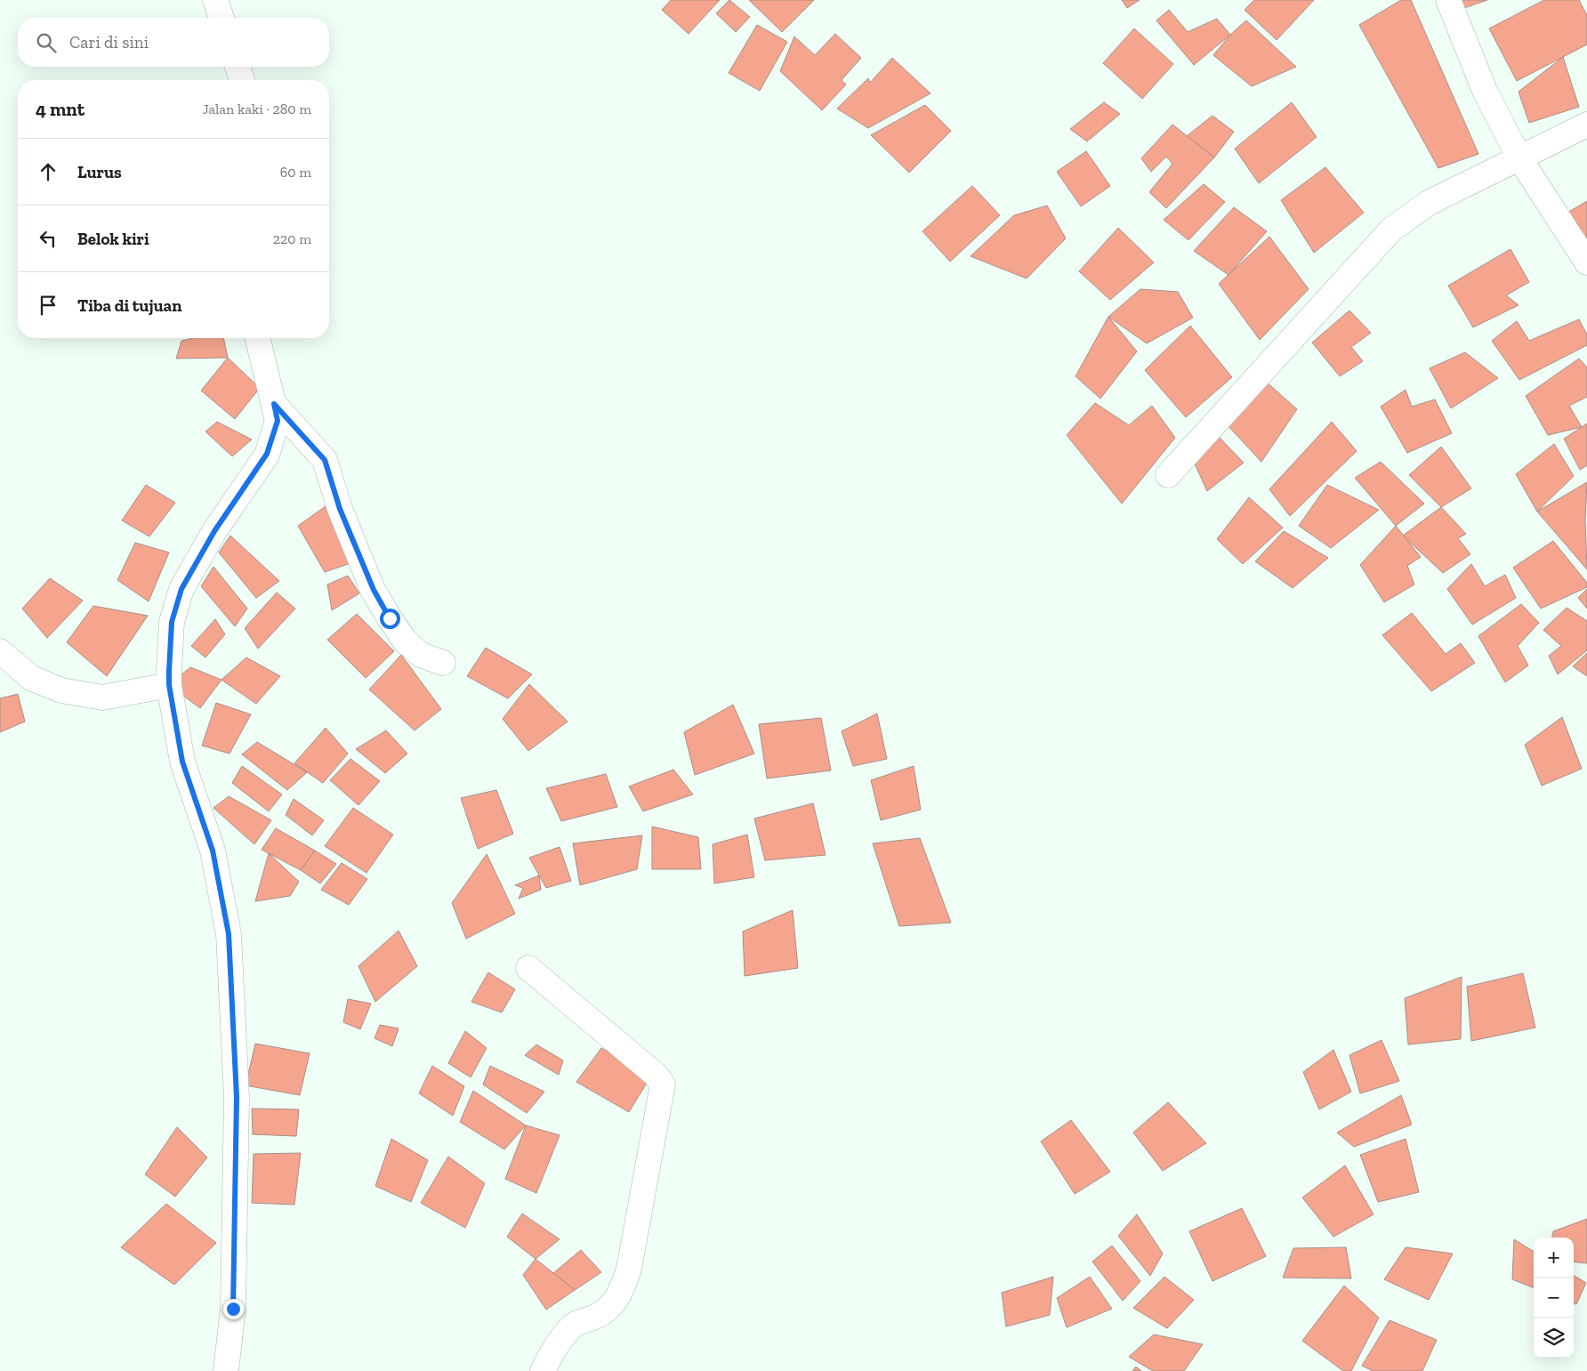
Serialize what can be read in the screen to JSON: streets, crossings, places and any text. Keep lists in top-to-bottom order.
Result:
{
  "page": {
    "search": "Cari di sini",
    "heading": ["4 mnt", "Jalan kaki · 280 m"],
    "list": [
      ["Lurus", "60 m"],
      ["Belok kiri", "220 m"],
      "Tiba di tujuan"
    ],
    "map_buttons": ["+", "−"]
  }
}
